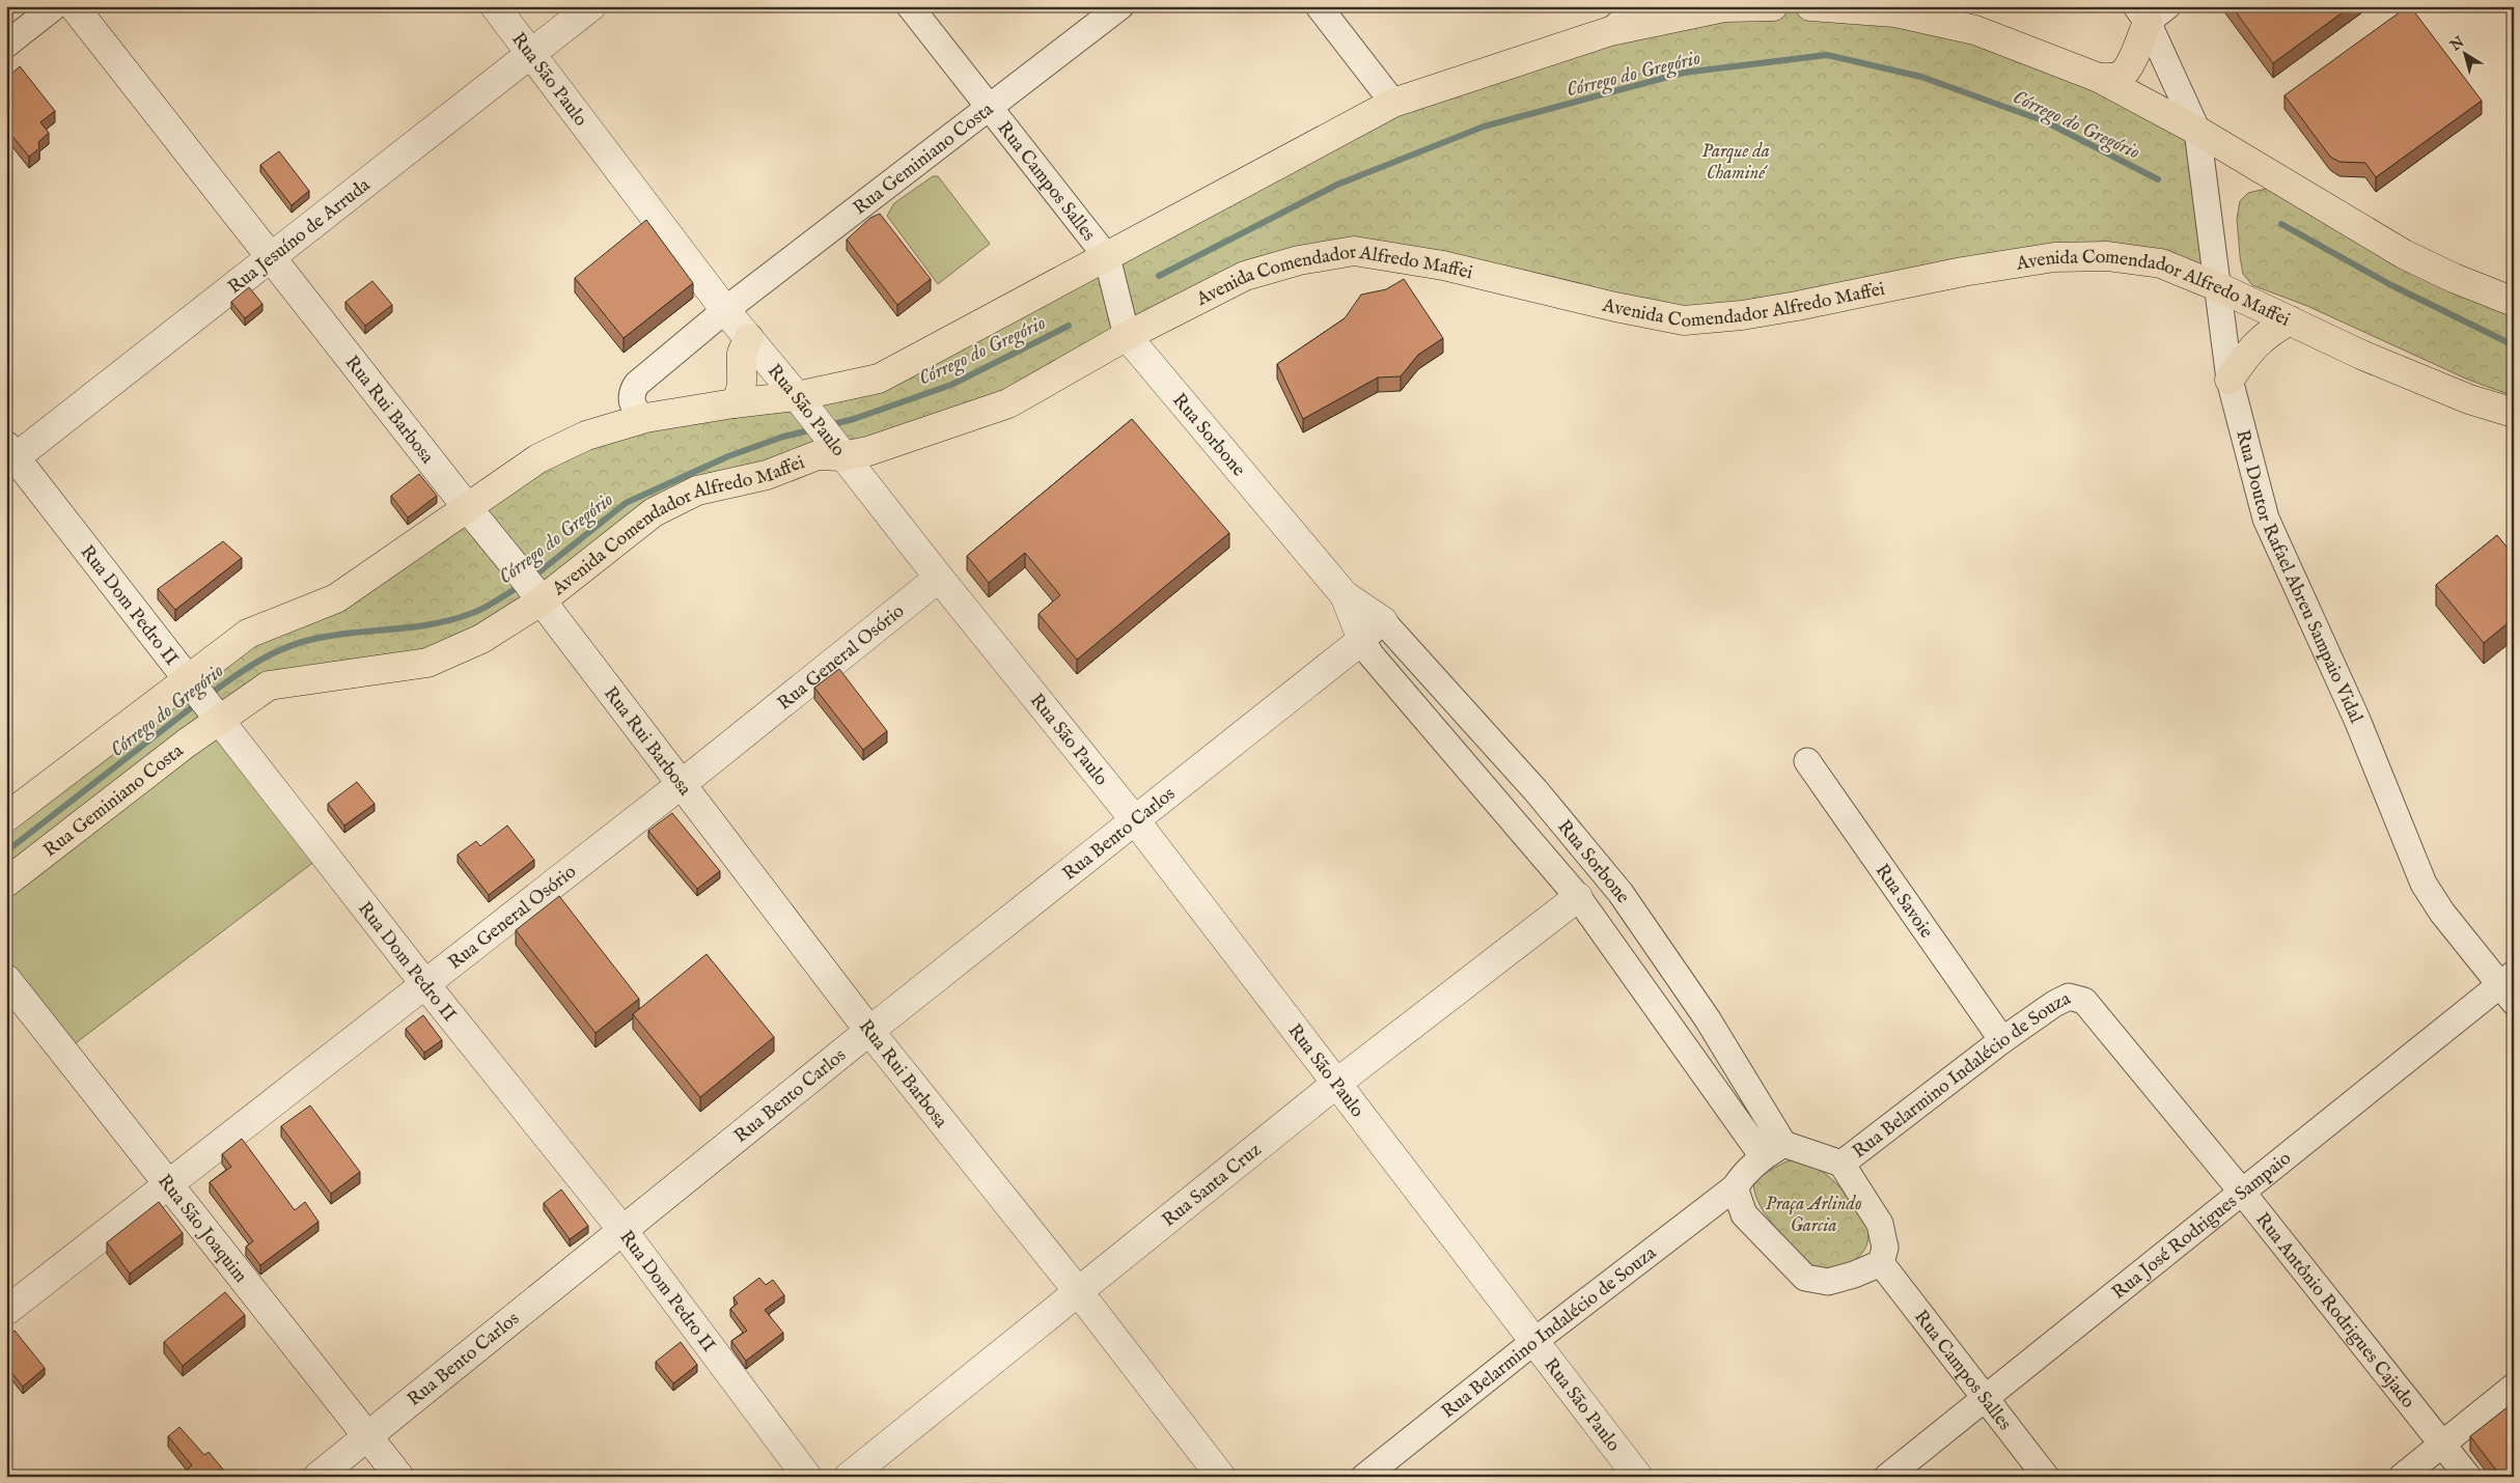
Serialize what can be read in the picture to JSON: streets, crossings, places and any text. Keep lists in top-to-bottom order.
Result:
{
  "streets": {
    "main road": ["Rua Geminiano Costa", "Avenida Comendador Alfredo Maffei"],
    "street": [
      "Rua São Paulo",
      "Rua Campos Salles",
      "Rua Jesuíno de Arruda",
      "Rua Rui Barbosa",
      "Rua Sorbone",
      "Rua Doutor Rafael Abreu Sampaio Vidal",
      "Rua Dom Pedro II",
      "Rua General Osório",
      "Rua Bento Carlos",
      "Rua Savoie",
      "Rua Belarmino Indalécio de Souza",
      "Rua Santa Cruz",
      "Rua José Rodrigues Sampaio",
      "Rua São Joaquim",
      "Rua Antônio Rodrigues Cajado"
    ]
  },
  "crossings": [
    ["Rua São Paulo", "Rua Geminiano Costa"],
    ["Rua São Paulo", "Rua Jesuíno de Arruda"],
    ["Rua São Paulo", "Avenida Comendador Alfredo Maffei"],
    ["Rua São Paulo", "Rua General Osório"],
    ["Rua São Paulo", "Rua Bento Carlos"],
    ["Rua São Paulo", "Rua Belarmino Indalécio de Souza"],
    ["Rua São Paulo", "Rua Santa Cruz"],
    ["Rua Geminiano Costa", "Rua Campos Salles"],
    ["Rua Geminiano Costa", "Avenida Comendador Alfredo Maffei"],
    ["Rua Geminiano Costa", "Rua Dom Pedro II"],
    ["Rua Campos Salles", "Rua Sorbone"],
    ["Rua Campos Salles", "Rua Belarmino Indalécio de Souza"],
    ["Rua Campos Salles", "Rua José Rodrigues Sampaio"],
    ["Rua Jesuíno de Arruda", "Rua Rui Barbosa"],
    ["Rua Jesuíno de Arruda", "Rua Dom Pedro II"],
    ["Avenida Comendador Alfredo Maffei", "Rua Rui Barbosa"],
    ["Avenida Comendador Alfredo Maffei", "Rua Sorbone"],
    ["Avenida Comendador Alfredo Maffei", "Rua Doutor Rafael Abreu Sampaio Vidal"],
    ["Avenida Comendador Alfredo Maffei", "Rua Dom Pedro II"],
    ["Rua Rui Barbosa", "Rua General Osório"],
    ["Rua Rui Barbosa", "Rua Bento Carlos"],
    ["Rua Rui Barbosa", "Rua Santa Cruz"],
    ["Rua Sorbone", "Rua Bento Carlos"],
    ["Rua Sorbone", "Rua Belarmino Indalécio de Souza"],
    ["Rua Sorbone", "Rua Santa Cruz"],
    ["Rua Doutor Rafael Abreu Sampaio Vidal", "Rua José Rodrigues Sampaio"],
    ["Rua Dom Pedro II", "Rua General Osório"],
    ["Rua Dom Pedro II", "Rua Bento Carlos"],
    ["Rua General Osório", "Rua São Joaquim"],
    ["Rua Bento Carlos", "Rua São Joaquim"],
    ["Rua Savoie", "Rua Belarmino Indalécio de Souza"],
    ["Rua Belarmino Indalécio de Souza", "Rua Antônio Rodrigues Cajado"],
    ["Rua José Rodrigues Sampaio", "Rua Antônio Rodrigues Cajado"]
  ],
  "water": ["Córrego do Gregório"],
  "parks": ["Parque da Chaminé", "Praça Arlindo Garcia"],
  "north": "top left"
}
